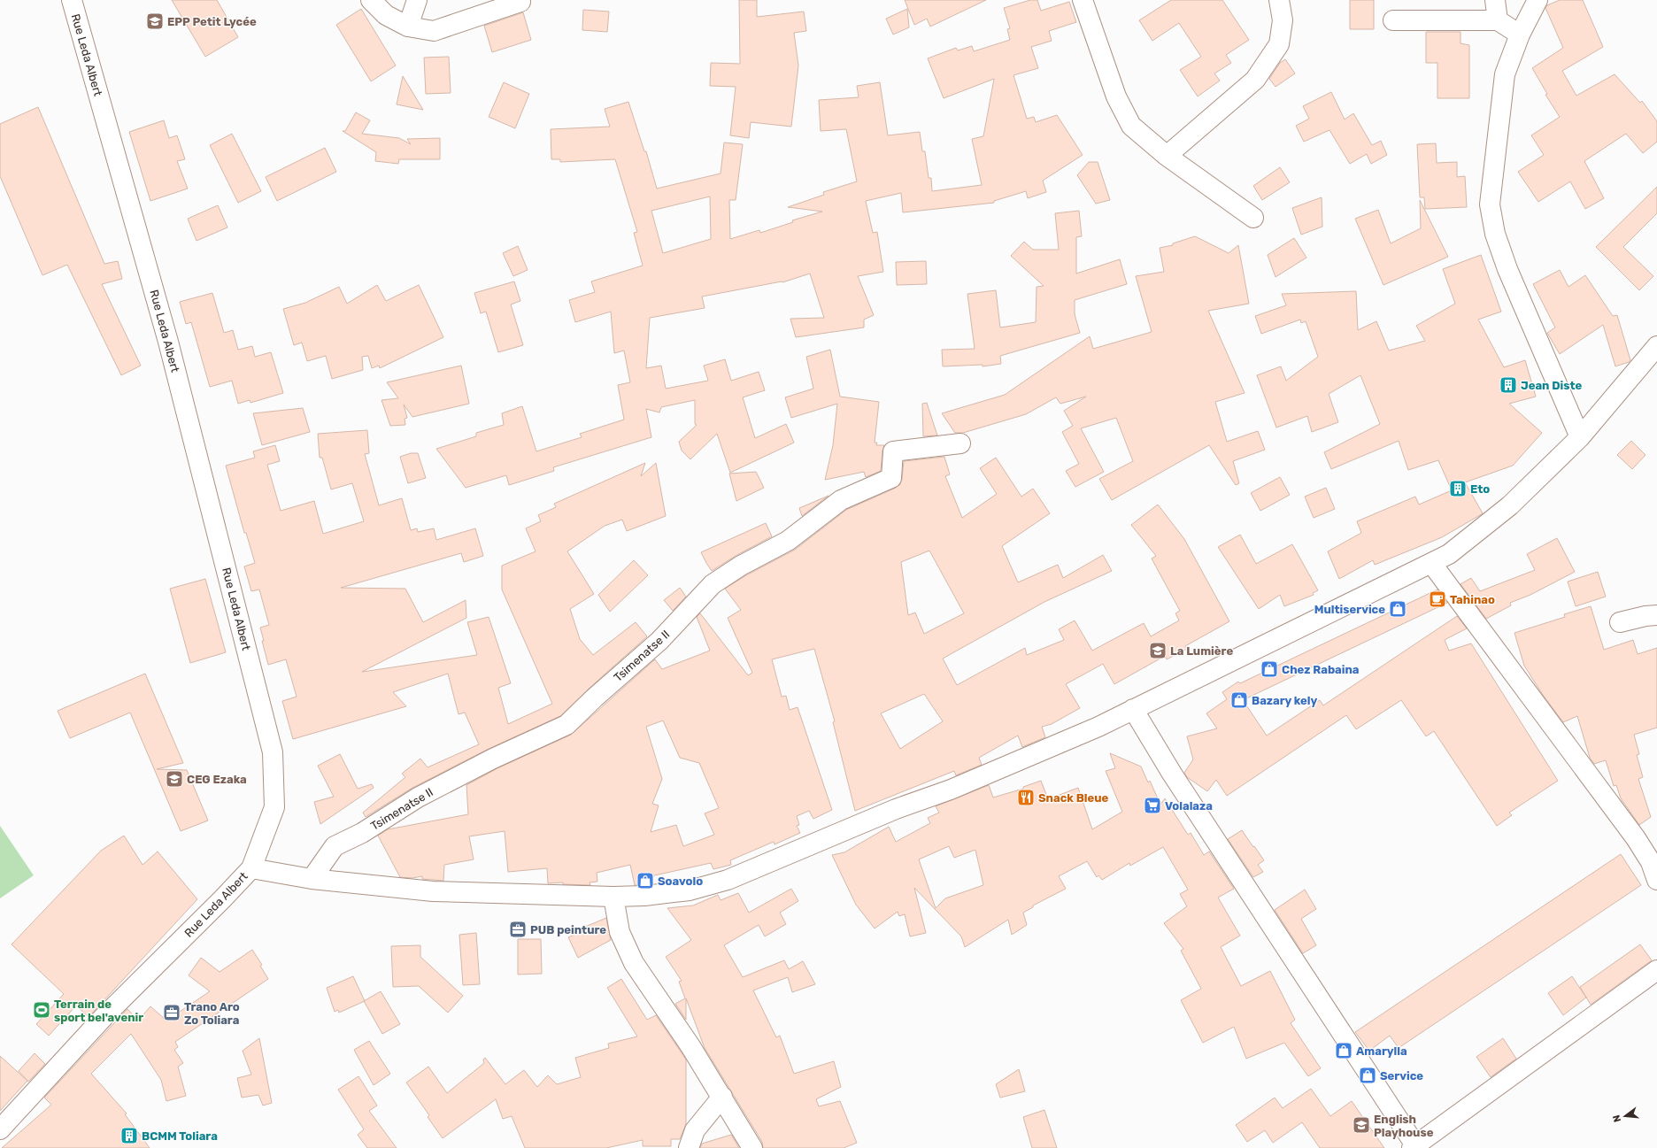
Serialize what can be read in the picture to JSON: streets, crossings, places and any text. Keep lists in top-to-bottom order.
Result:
{
  "streets": {
    "street": ["Rue Leda Albert", "Tsimenatse II"]
  },
  "places": {
    "school or university": [
      "EPP Petit Lycée",
      "La Lumière",
      "CEG Ezaka",
      "English Playhouse"
    ],
    "building": ["Jean Diste", "Eto", "BCMM Toliara"],
    "cafe": ["Tahinao"],
    "shop": [
      "Multiservice",
      "Chez Rabaina",
      "Bazary kely",
      "Soavolo",
      "Amarylla",
      "Service"
    ],
    "restaurant": ["Snack Bleue"],
    "supermarket": ["Volalaza"],
    "office": ["PUB peinture", "Trano Aro Zo Toliara"],
    "sports": ["Terrain de sport bel'avenir"]
  },
  "north": "left"
}
